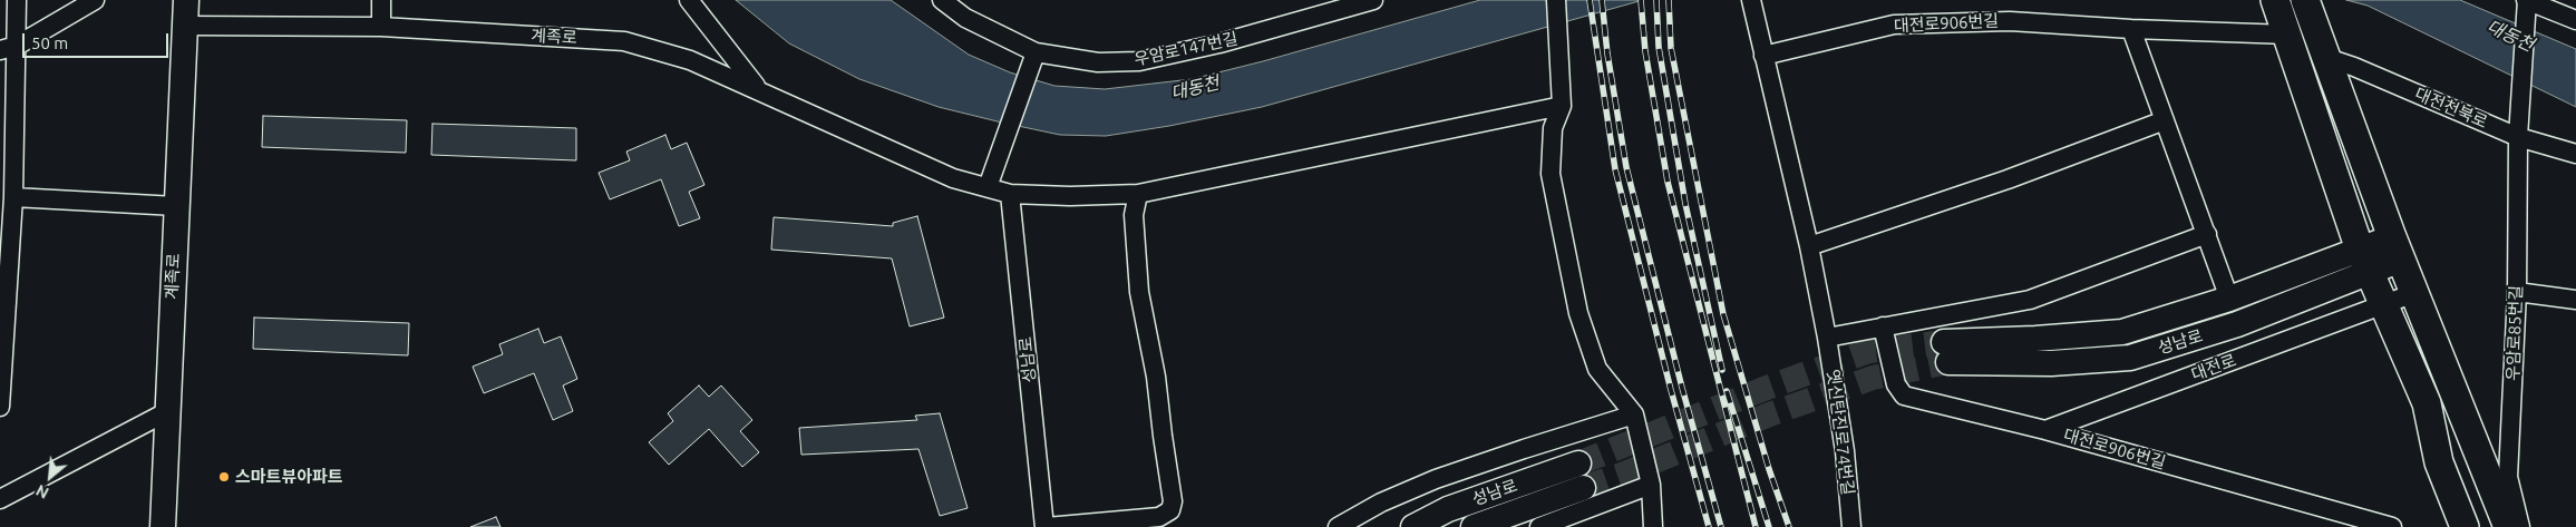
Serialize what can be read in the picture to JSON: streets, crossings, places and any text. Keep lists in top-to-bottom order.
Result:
{
  "streets": {
    "main road": ["계족로", "성남로"],
    "street": [
      "대전로906번길",
      "우암로147번길",
      "대전천북로",
      "우암로85번길",
      "대전로",
      "옛신탄진로74번길"
    ]
  },
  "crossings": [
    ["대전로906번길", "대전로"],
    ["계족로", "성남로"],
    ["대전천북로", "우암로85번길"]
  ],
  "water": ["대동천"],
  "places": ["스마트뷰아파트"],
  "scale_bar": "50 m",
  "north": "bottom left"
}
